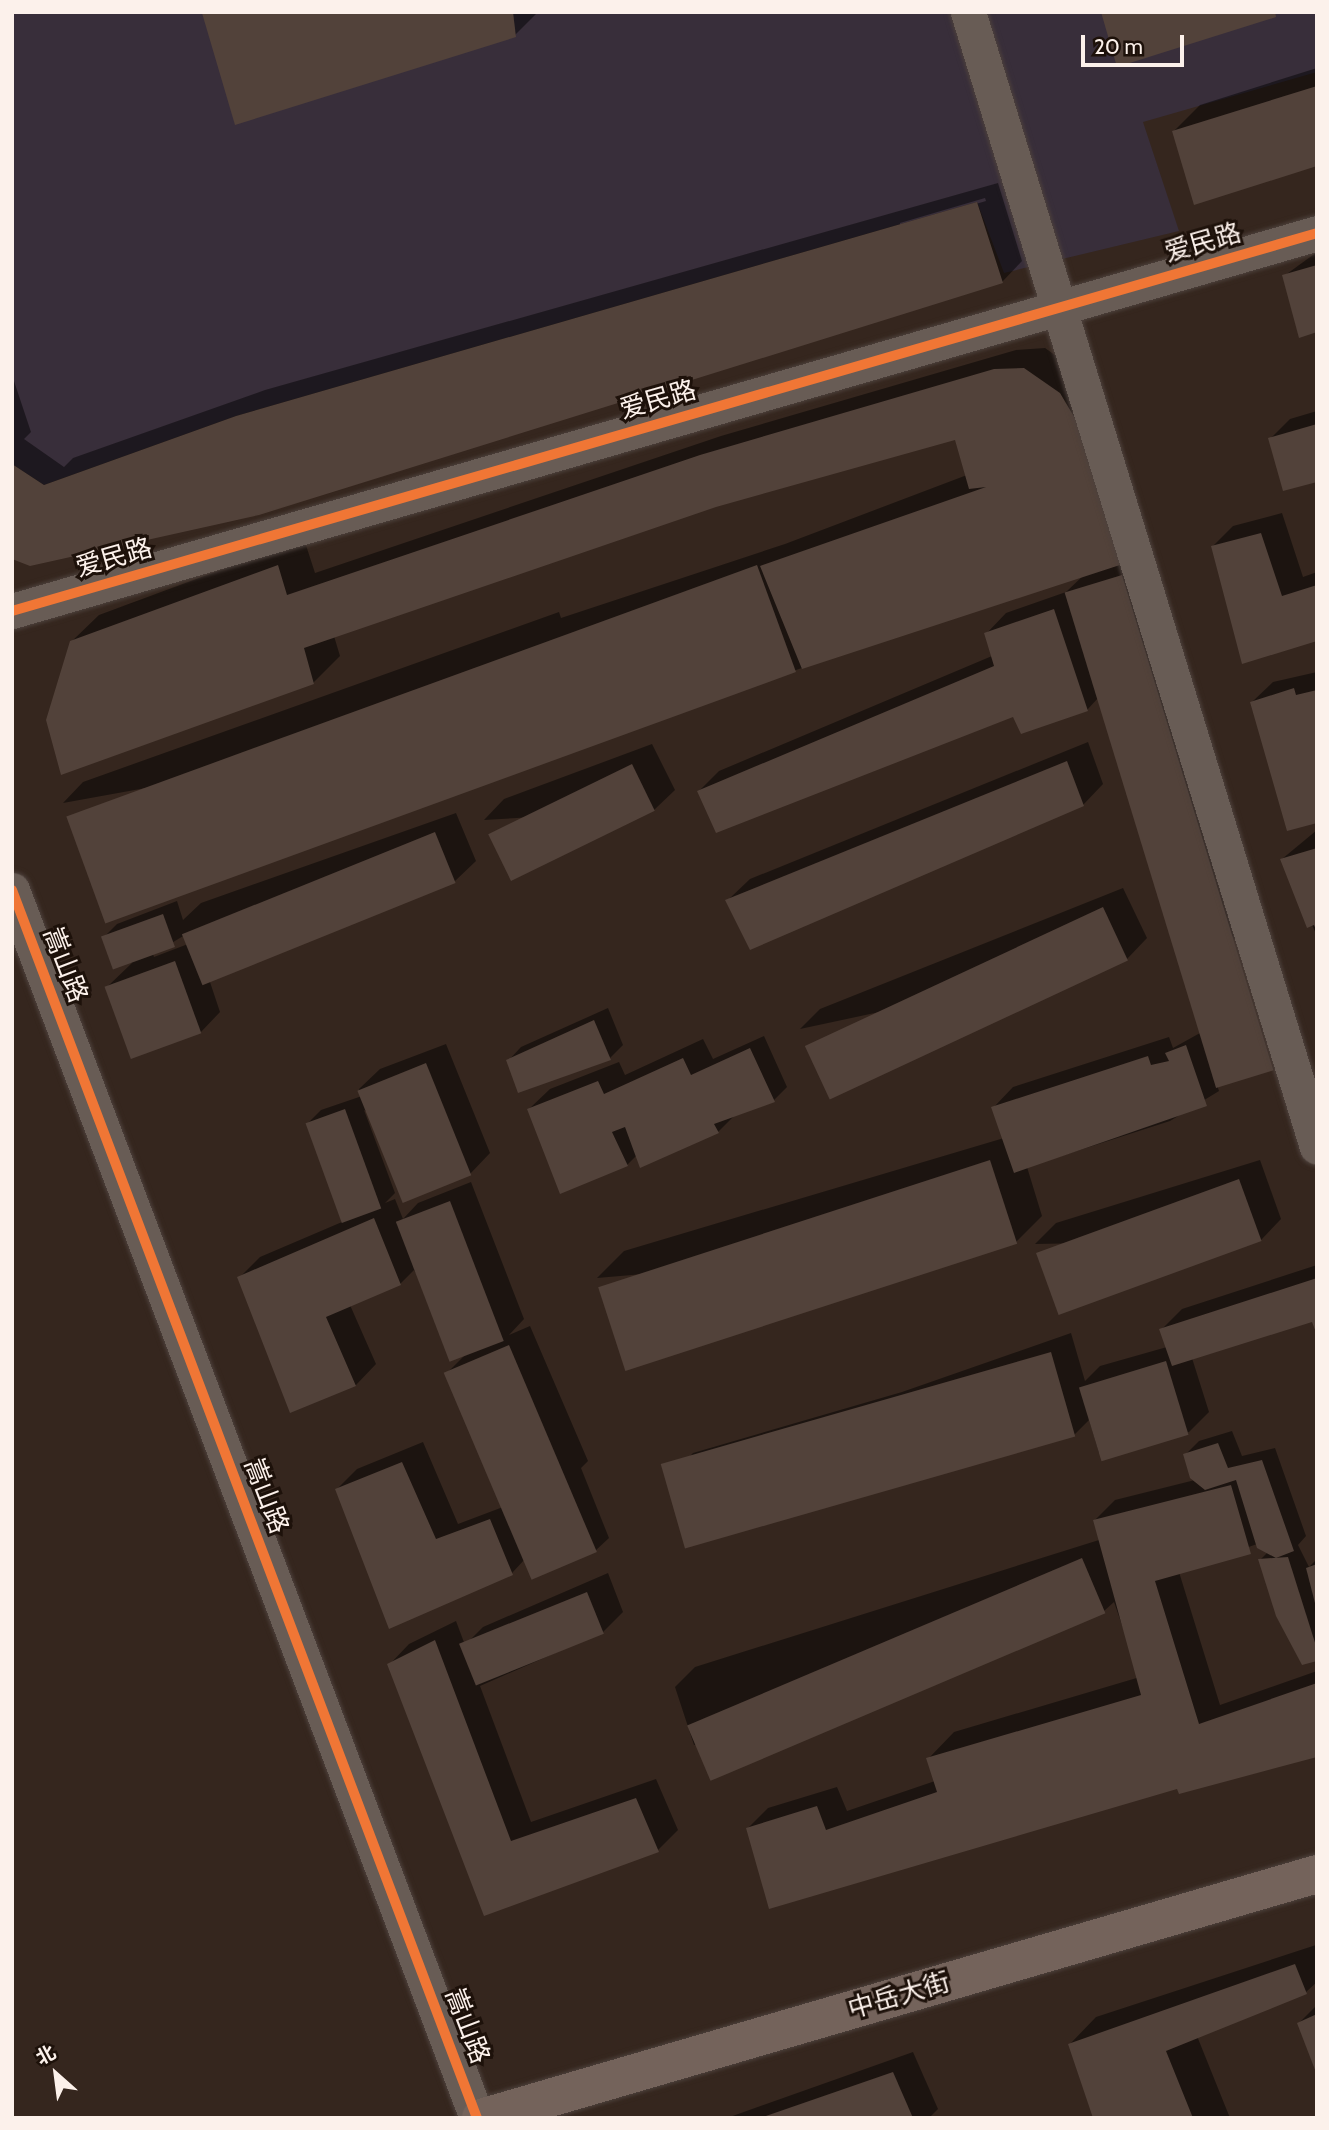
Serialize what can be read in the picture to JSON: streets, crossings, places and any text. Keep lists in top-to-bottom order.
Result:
{
  "streets": {
    "main road": ["中岳大街"],
    "street": ["爱民路", "嵩山路"]
  },
  "crossings": [
    ["嵩山路", "中岳大街"]
  ],
  "scale_bar": "20 m",
  "north": "top left"
}
